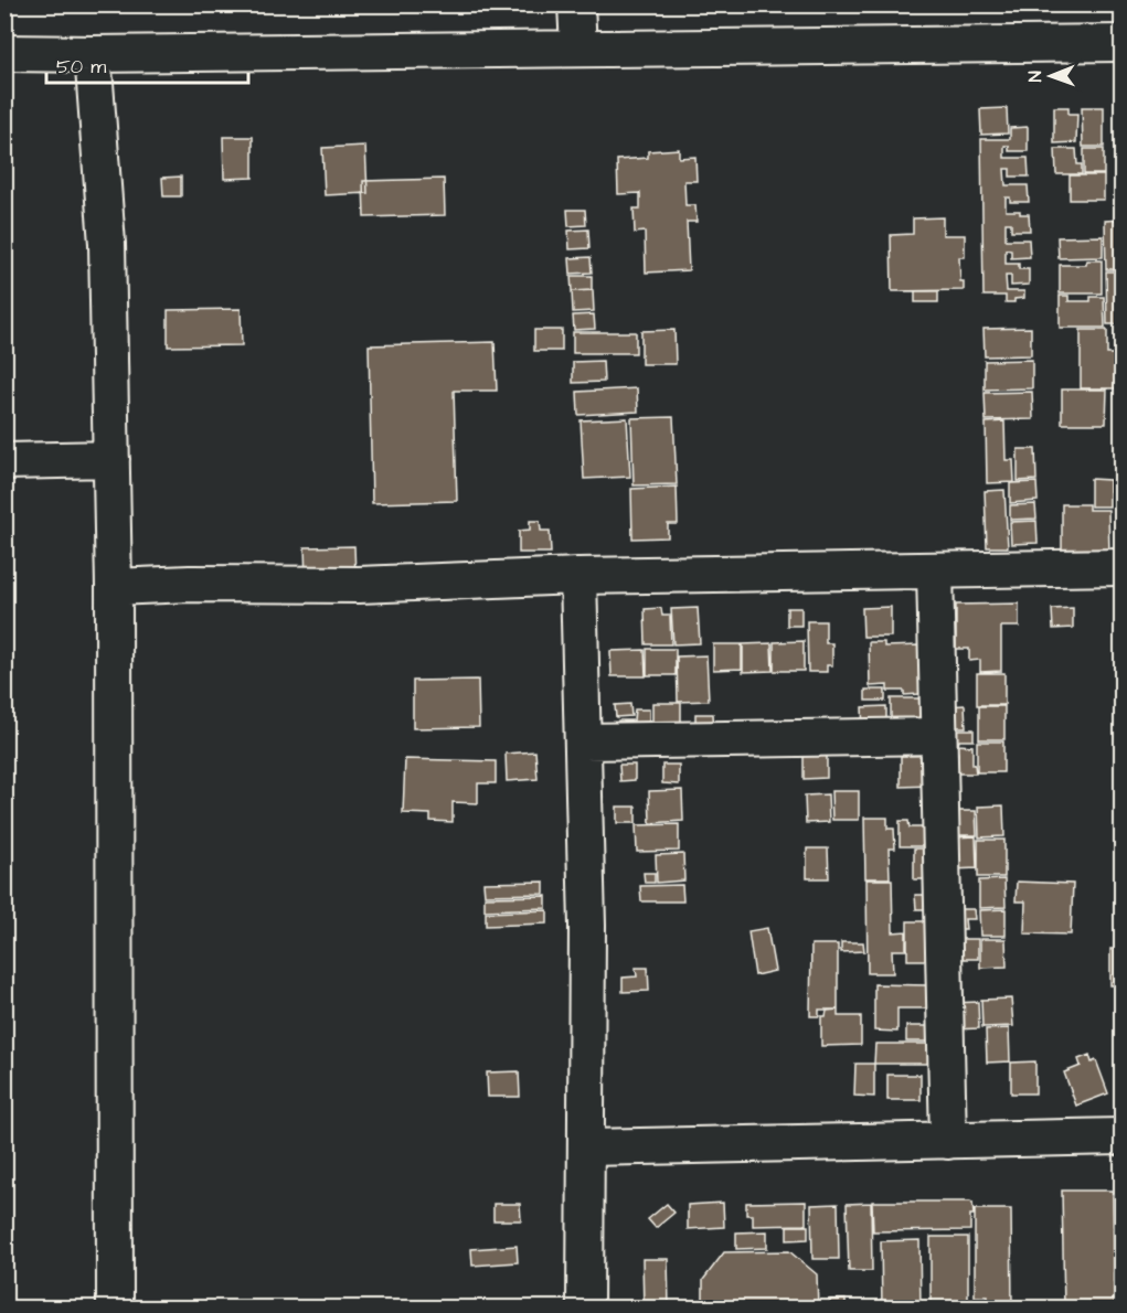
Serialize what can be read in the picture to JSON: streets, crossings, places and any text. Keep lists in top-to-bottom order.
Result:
{
  "scale_bar": "50 m",
  "north": "left"
}
